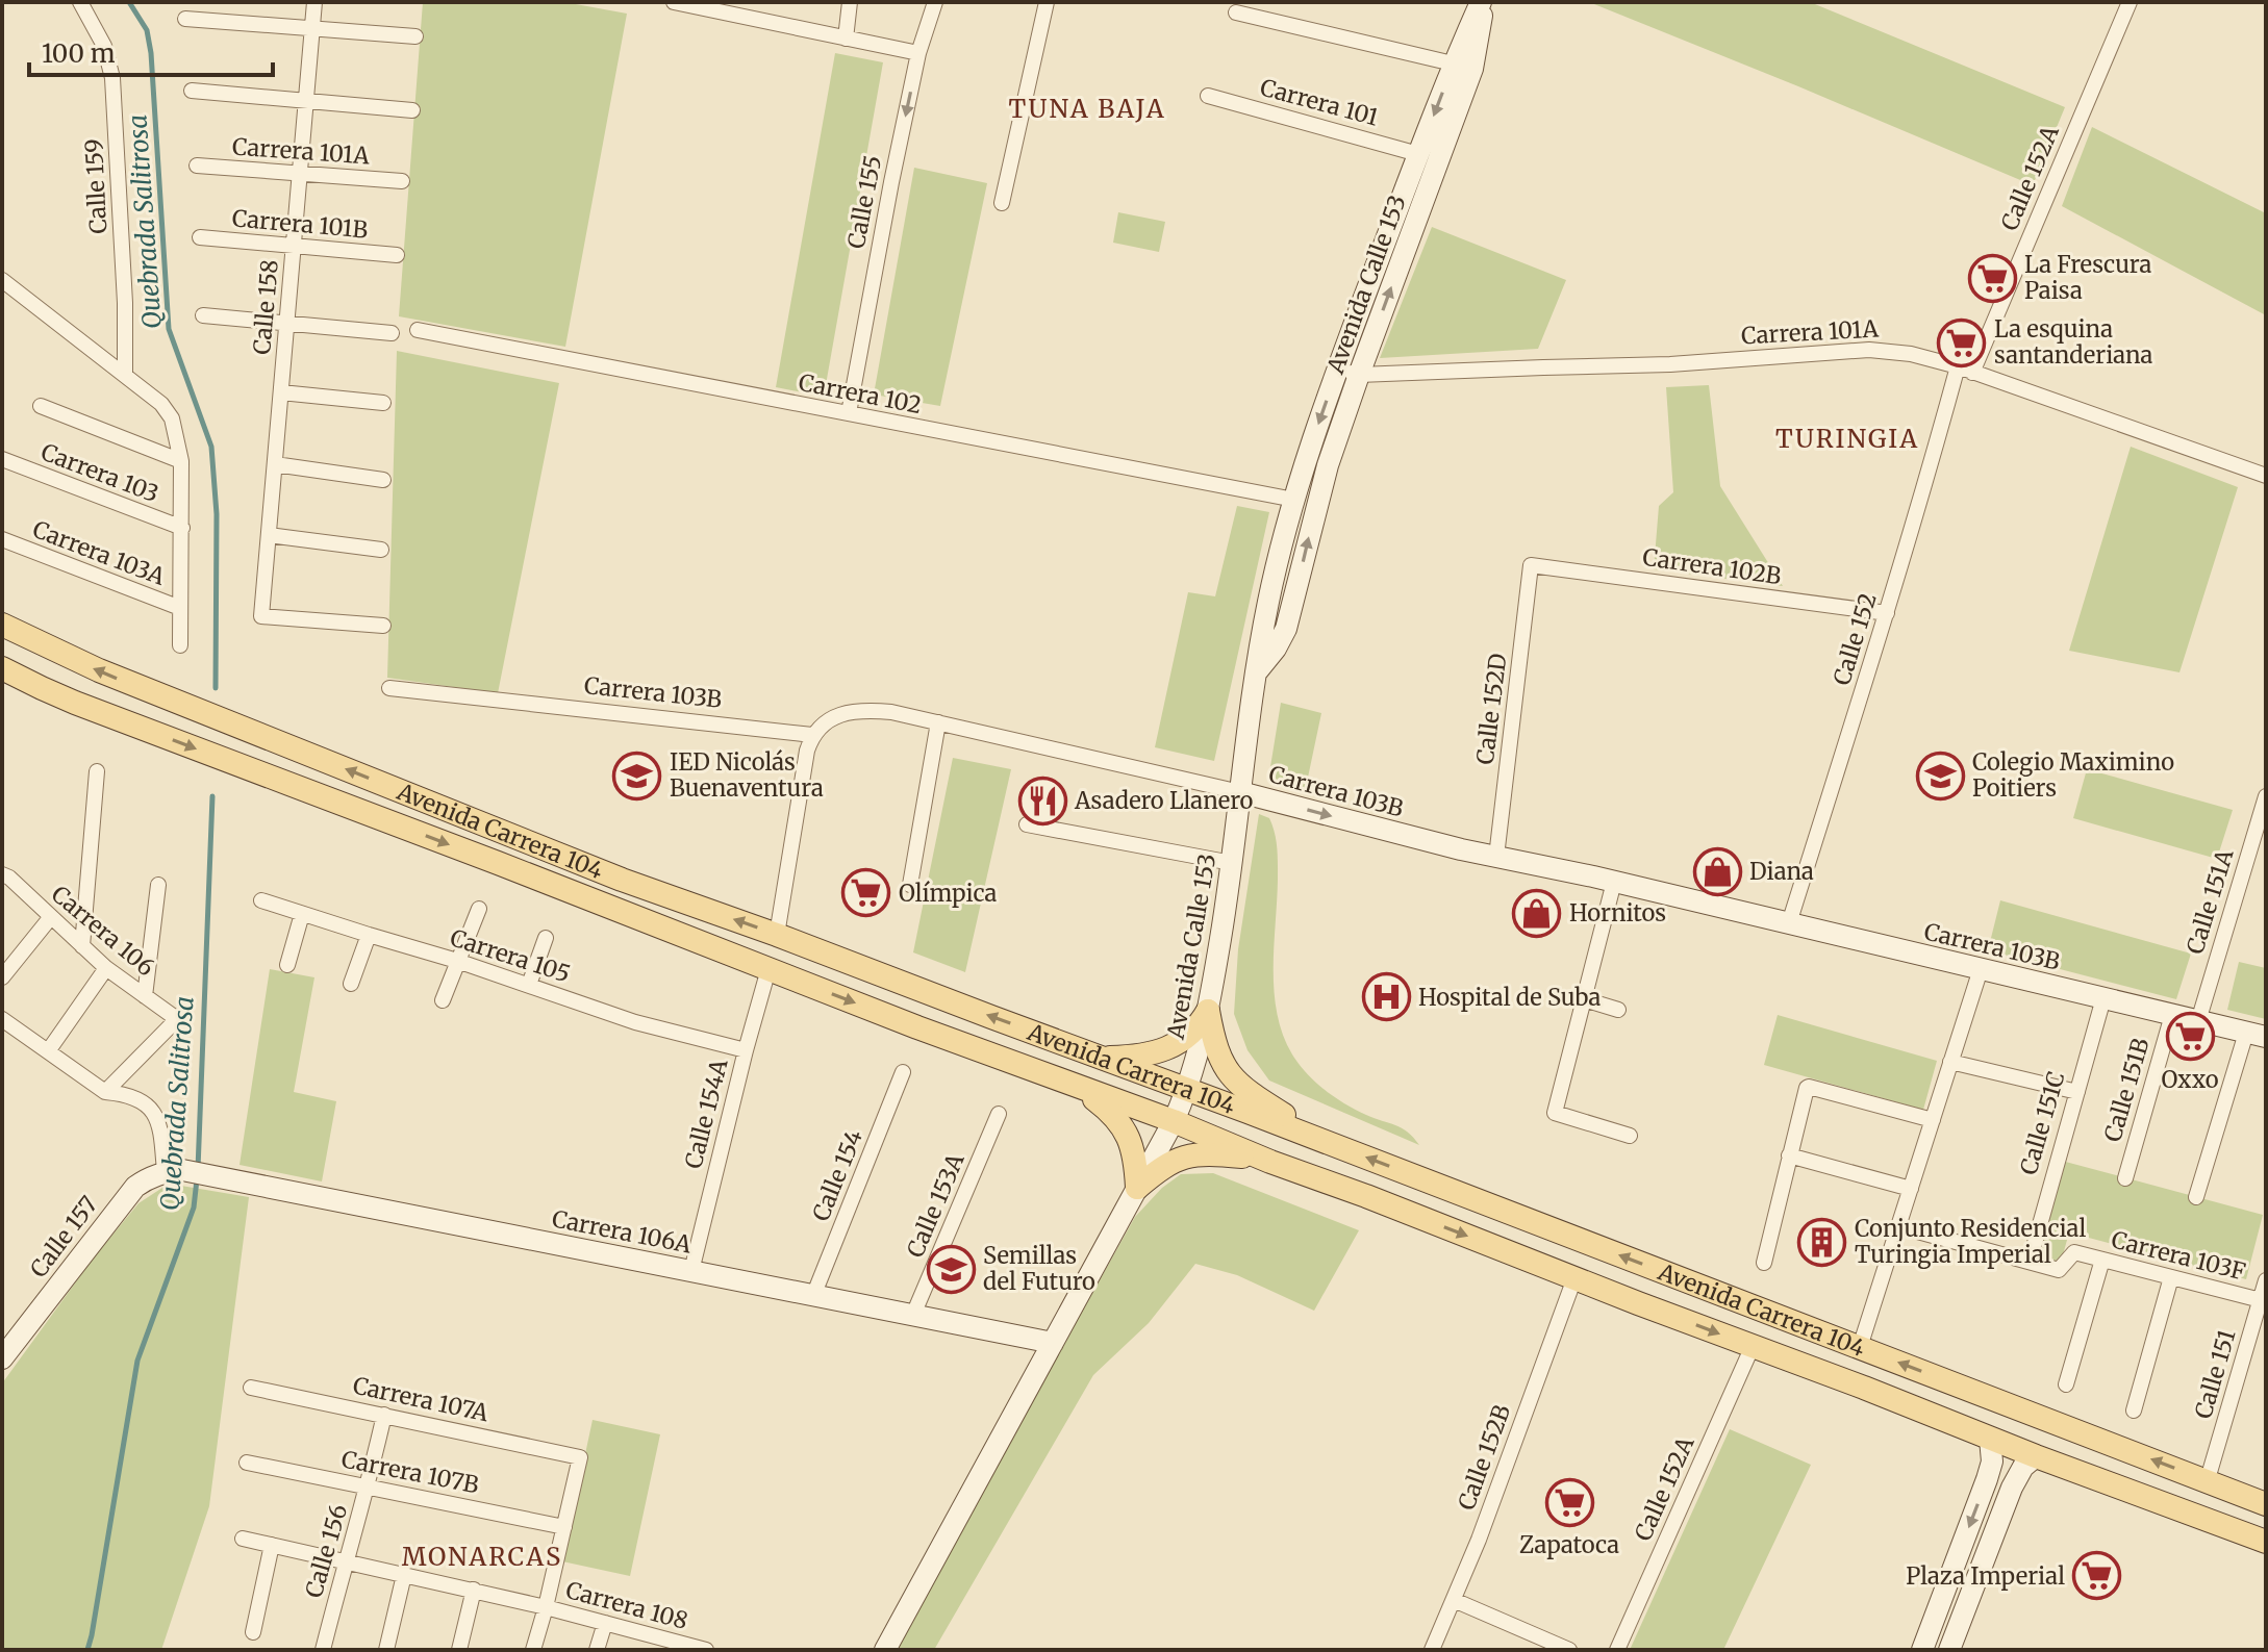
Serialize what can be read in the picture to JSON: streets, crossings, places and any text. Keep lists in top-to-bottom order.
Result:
{
  "streets": {
    "main road": ["Avenida Carrera 104"],
    "street": [
      "Carrera 101",
      "Carrera 101A",
      "Calle 152A",
      "Calle 159",
      "Calle 155",
      "Carrera 101B",
      "Avenida Calle 153",
      "Calle 158",
      "Carrera 102",
      "Carrera 103",
      "Carrera 103A",
      "Carrera 102B",
      "Calle 152",
      "Carrera 103B",
      "Calle 152D",
      "Calle 151A",
      "Carrera 106",
      "Carrera 105",
      "Calle 151B",
      "Calle 154A",
      "Calle 151C",
      "Calle 154",
      "Calle 153A",
      "Carrera 106A",
      "Calle 157",
      "Carrera 103F",
      "Calle 151",
      "Carrera 107A",
      "Calle 152B",
      "Carrera 107B",
      "Calle 156",
      "Carrera 108"
    ]
  },
  "crossings": [
    ["Carrera 101", "Avenida Calle 153"],
    ["Carrera 101A", "Calle 152A"],
    ["Carrera 101A", "Avenida Calle 153"],
    ["Carrera 101A", "Calle 158"],
    ["Carrera 101A", "Calle 152"],
    ["Calle 152A", "Calle 152"],
    ["Calle 152A", "Avenida Carrera 104"],
    ["Calle 155", "Carrera 102"],
    ["Carrera 101B", "Calle 158"],
    ["Avenida Calle 153", "Carrera 102"],
    ["Avenida Calle 153", "Carrera 103B"],
    ["Avenida Calle 153", "Avenida Carrera 104"],
    ["Avenida Calle 153", "Carrera 106A"],
    ["Carrera 102B", "Calle 152"],
    ["Carrera 102B", "Calle 152D"],
    ["Calle 152", "Carrera 103B"],
    ["Carrera 103B", "Calle 152D"],
    ["Carrera 103B", "Calle 151A"],
    ["Carrera 103B", "Calle 151B"],
    ["Carrera 103B", "Calle 151C"],
    ["Avenida Carrera 104", "Calle 154A"],
    ["Avenida Carrera 104", "Calle 151"],
    ["Avenida Carrera 104", "Calle 152B"],
    ["Carrera 105", "Calle 154A"],
    ["Calle 154A", "Carrera 106A"],
    ["Calle 151C", "Carrera 103F"],
    ["Calle 154", "Carrera 106A"],
    ["Calle 153A", "Carrera 106A"],
    ["Carrera 106A", "Calle 157"],
    ["Carrera 103F", "Calle 151"],
    ["Carrera 107A", "Carrera 107B"],
    ["Carrera 107A", "Calle 156"],
    ["Carrera 107B", "Calle 156"],
    ["Calle 156", "Carrera 108"]
  ],
  "districts": ["TUNA BAJA", "TURINGIA", "MONARCAS"],
  "water": ["Quebrada Salitrosa"],
  "places": {
    "supermarket": [
      "La Frescura Paisa",
      "La esquina santanderiana",
      "Olímpica",
      "Oxxo",
      "Zapatoca",
      "Plaza Imperial"
    ],
    "school or university": ["IED Nicolás Buenaventura", "Colegio Maximino Poitiers", "Semillas del Futuro"],
    "restaurant": ["Asadero Llanero"],
    "shop": ["Diana", "Hornitos"],
    "hospital": ["Hospital de Suba"],
    "building": ["Conjunto Residencial Turingia Imperial"]
  },
  "scale_bar": "100 m"
}
